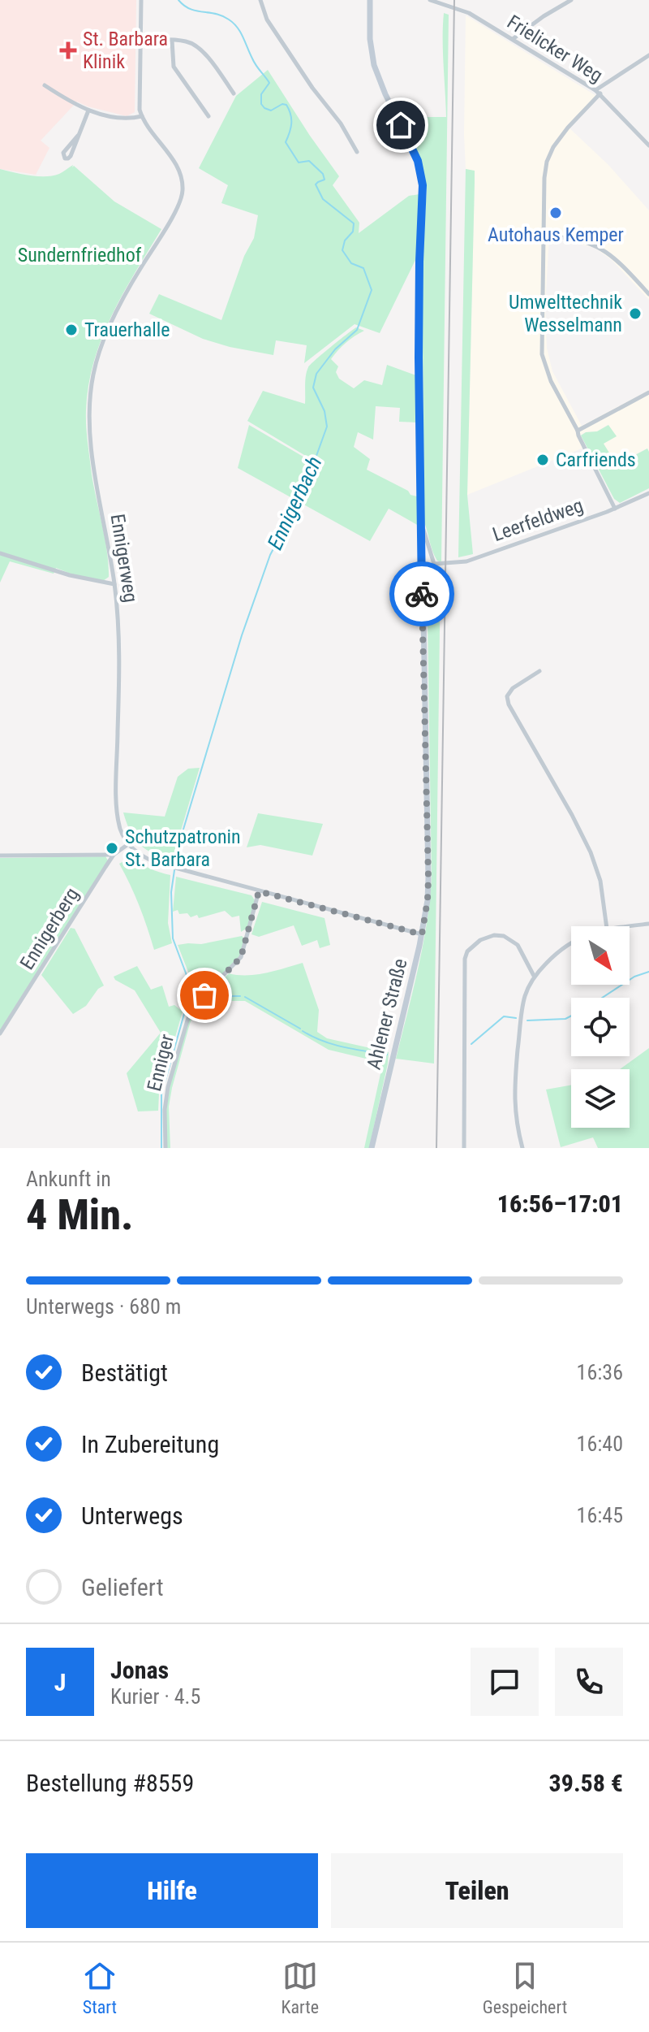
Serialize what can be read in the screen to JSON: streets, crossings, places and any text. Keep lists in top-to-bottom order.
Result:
{
  "streets": {
    "main road": ["Ahlener Straße"],
    "street": [
      "Frielicker Weg",
      "Leerfeldweg",
      "Ennigerweg",
      "Ennigerberg",
      "Enniger"
    ]
  },
  "crossings": [
    ["Ennigerweg", "Ennigerberg"]
  ],
  "water": ["Ennigerbach"],
  "parks": ["Sundernfriedhof"],
  "places": {
    "health": ["St. Barbara Klinik"],
    "other": [
      "Autohaus Kemper",
      "Umwelttechnik Wesselmann",
      "Trauerhalle",
      "Carfriends",
      "Schutzpatronin St. Barbara"
    ]
  },
  "north": "bottom right",
  "page": {
    "heading": ["4 Min.", "Ankunft in", "16:56–17:01"],
    "panel": [
      "Jonas",
      "Kurier · 4.5",
      "Bestellung #8559",
      "39.58 €"
    ],
    "bar": "Unterwegs · 680 m",
    "list": [
      ["Bestätigt", "16:36"],
      ["In Zubereitung", "16:40"],
      ["Unterwegs", "16:45"],
      "Geliefert"
    ],
    "round": "J",
    "buttons": ["Hilfe", "Teilen"],
    "tabs": ["Start", "Karte", "Gespeichert"]
  }
}
